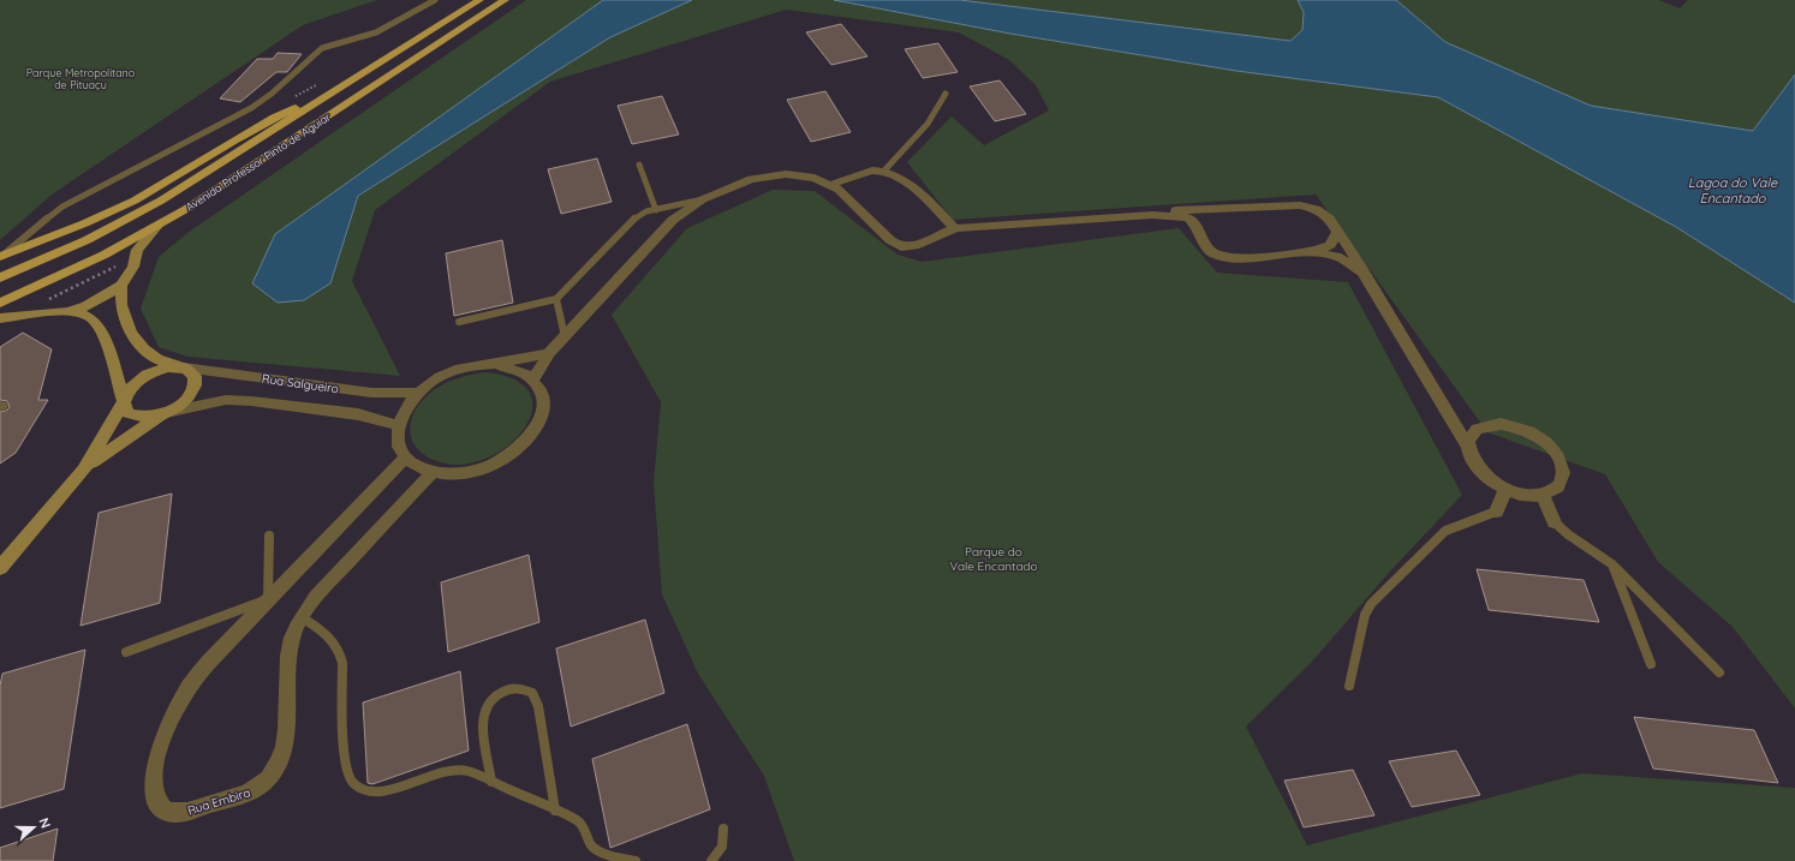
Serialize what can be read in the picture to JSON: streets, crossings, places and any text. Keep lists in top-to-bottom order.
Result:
{
  "streets": {
    "main road": ["Avenida Professor Pinto de Aguiar"],
    "street": ["Rua Salgueiro", "Rua Embira"]
  },
  "crossings": [
    ["Rua Salgueiro", "Rua Embira"]
  ],
  "water": ["Lagoa do Vale Encantado"],
  "parks": ["Parque Metropolitano de Pituaçu", "Parque do Vale Encantado"],
  "north": "right"
}
